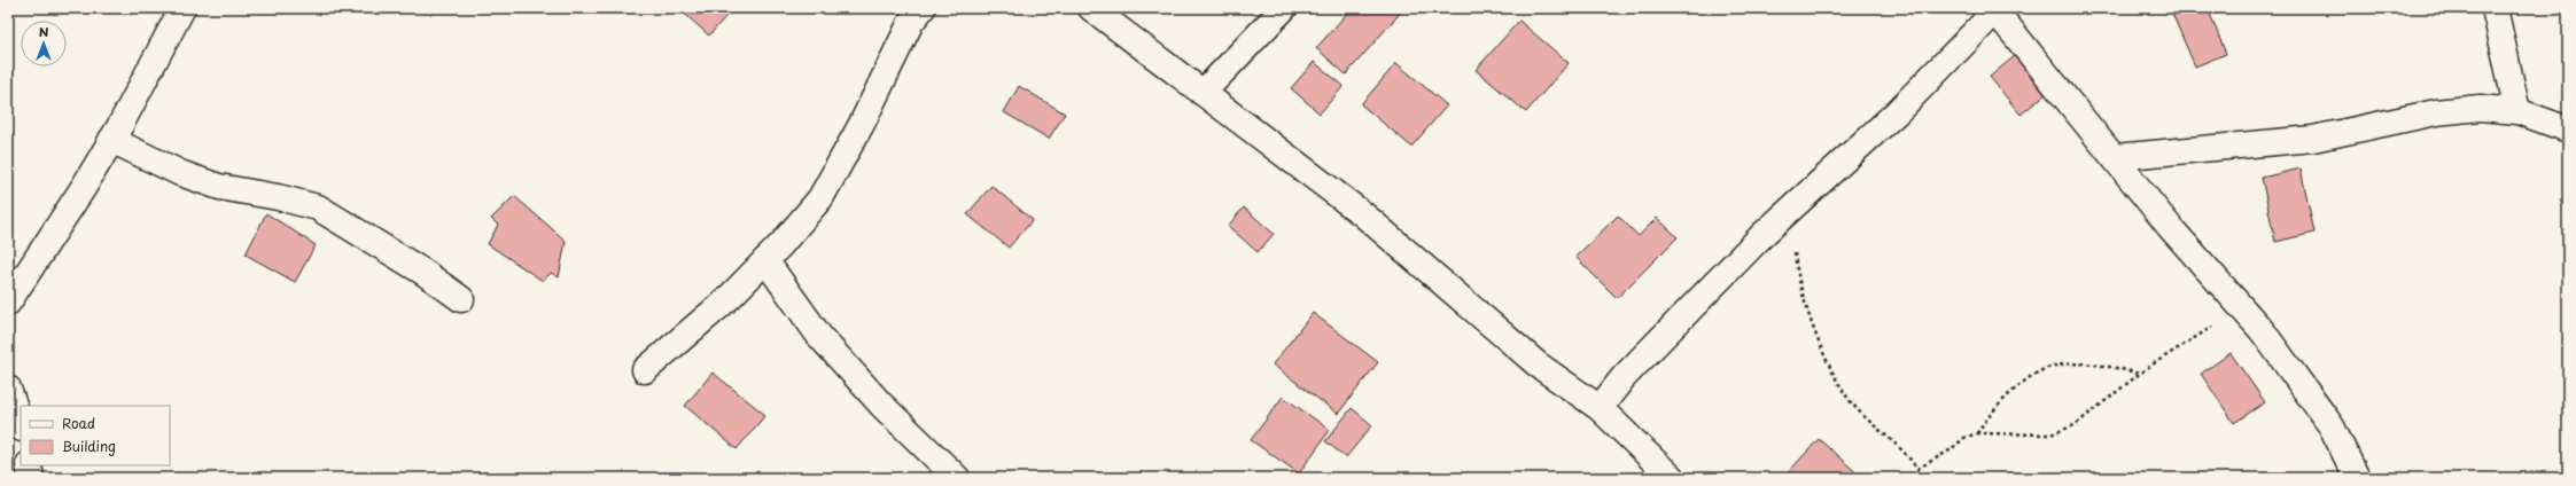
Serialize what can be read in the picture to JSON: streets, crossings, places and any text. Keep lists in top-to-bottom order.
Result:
{
  "legend": ["Road", "Building"],
  "north": "top"
}
